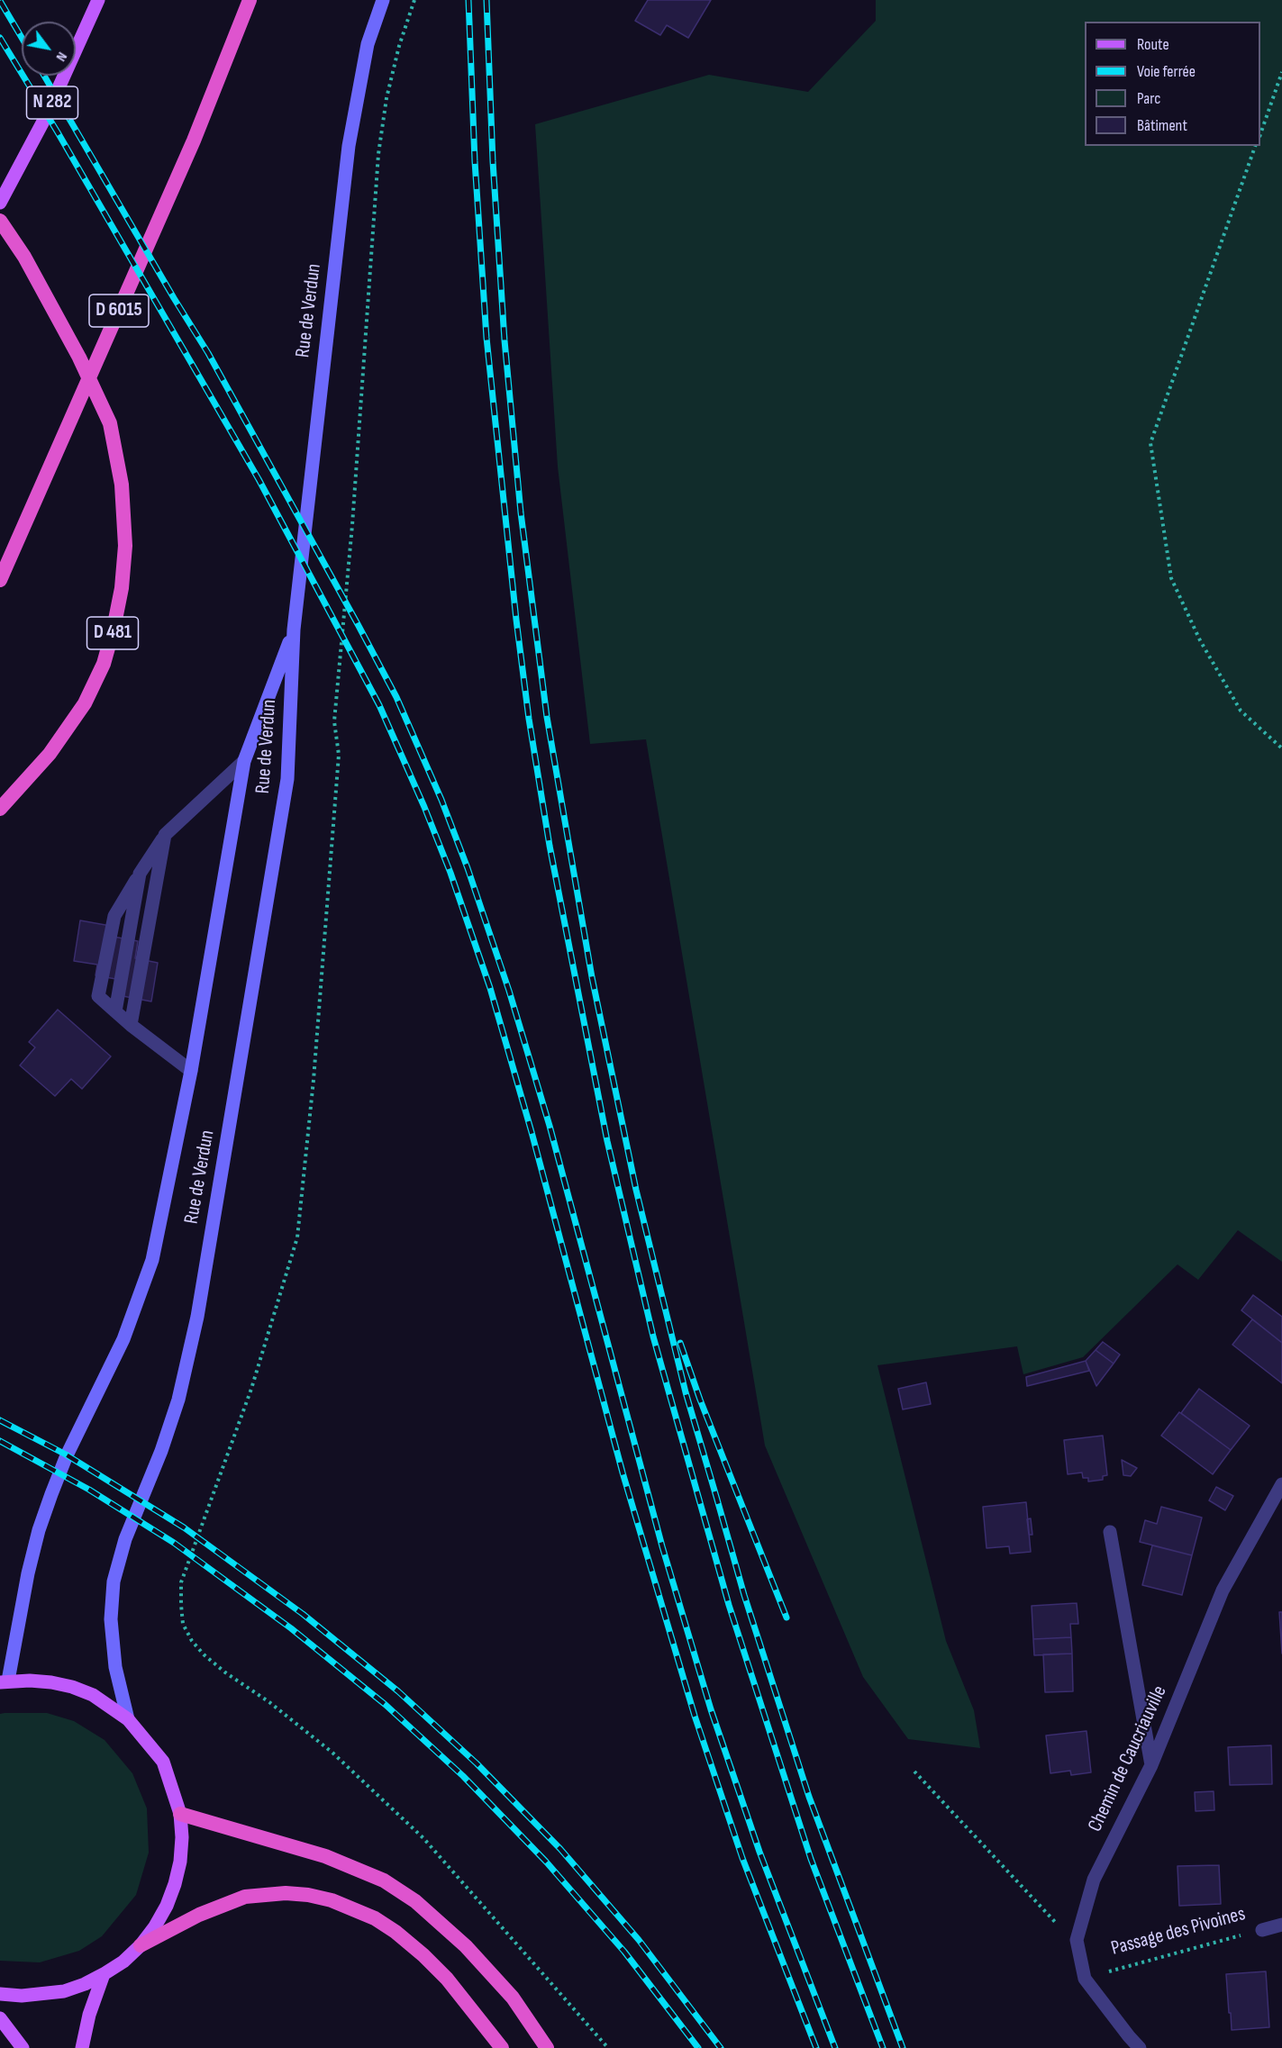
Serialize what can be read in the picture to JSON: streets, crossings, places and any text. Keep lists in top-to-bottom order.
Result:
{
  "streets": {
    "highway": ["D 6015", "D 481"],
    "main road": ["N 282", "Rue de Verdun"],
    "street": ["Chemin de Caucriauville", "Passage des Pivoines"]
  },
  "crossings": [
    ["Chemin de Caucriauville", "Passage des Pivoines"]
  ],
  "legend": [
    "Route",
    "Voie ferrée",
    "Parc",
    "Bâtiment"
  ],
  "north": "bottom right"
}
